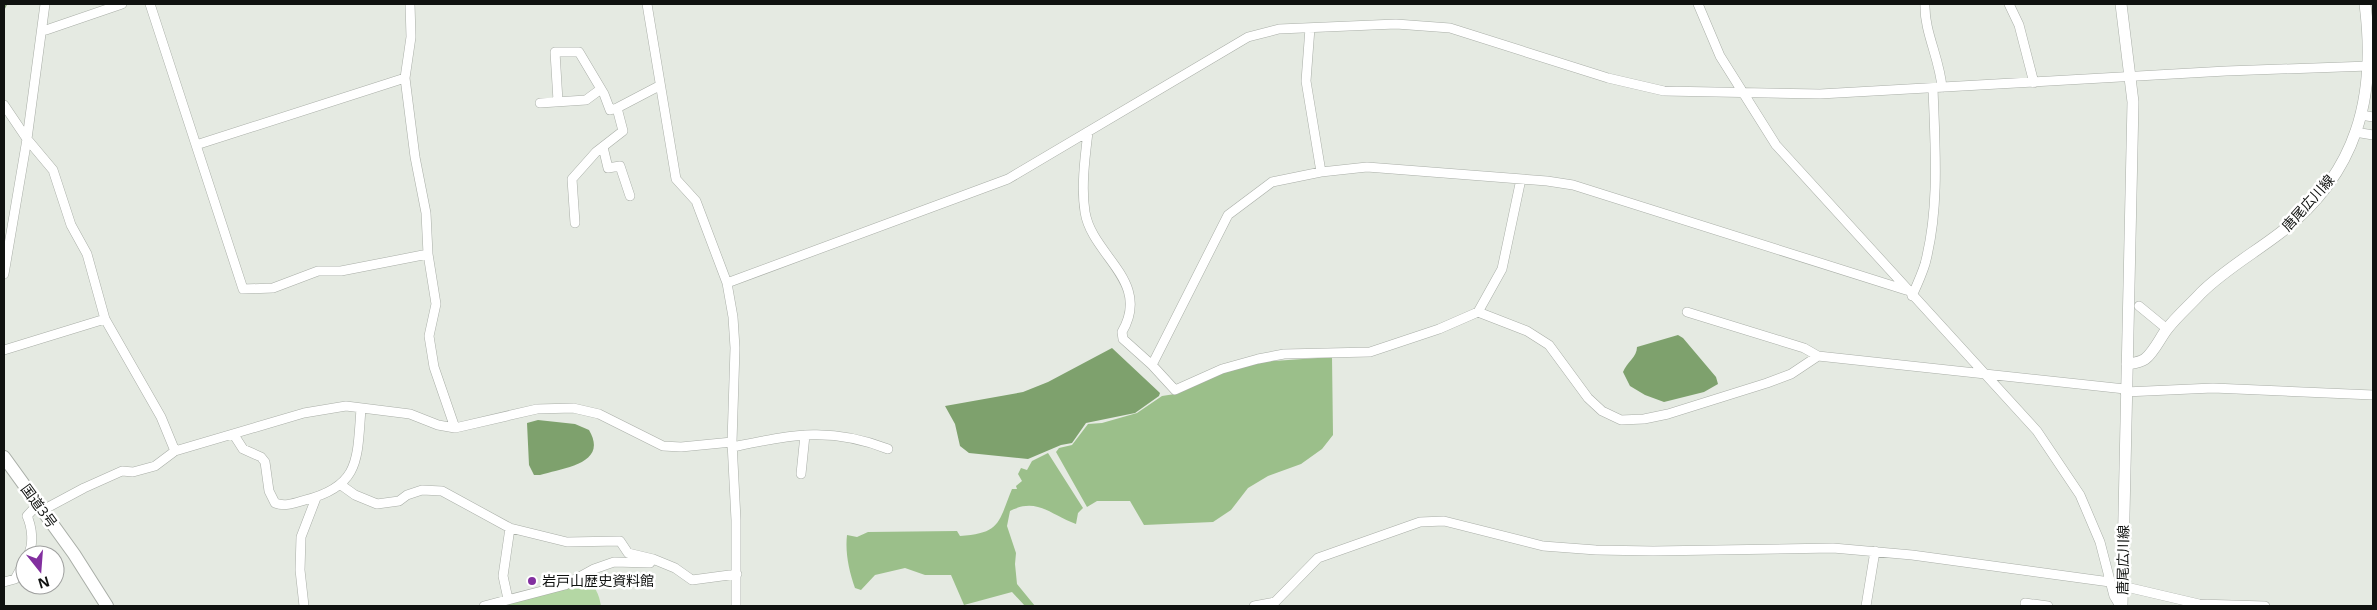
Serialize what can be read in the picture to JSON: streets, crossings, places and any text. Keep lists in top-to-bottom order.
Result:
{
  "streets": {
    "highway": ["国道3号"],
    "main road": ["唐尾広川線"]
  },
  "places": ["岩戸山歴史資料館"],
  "north": "bottom"
}
